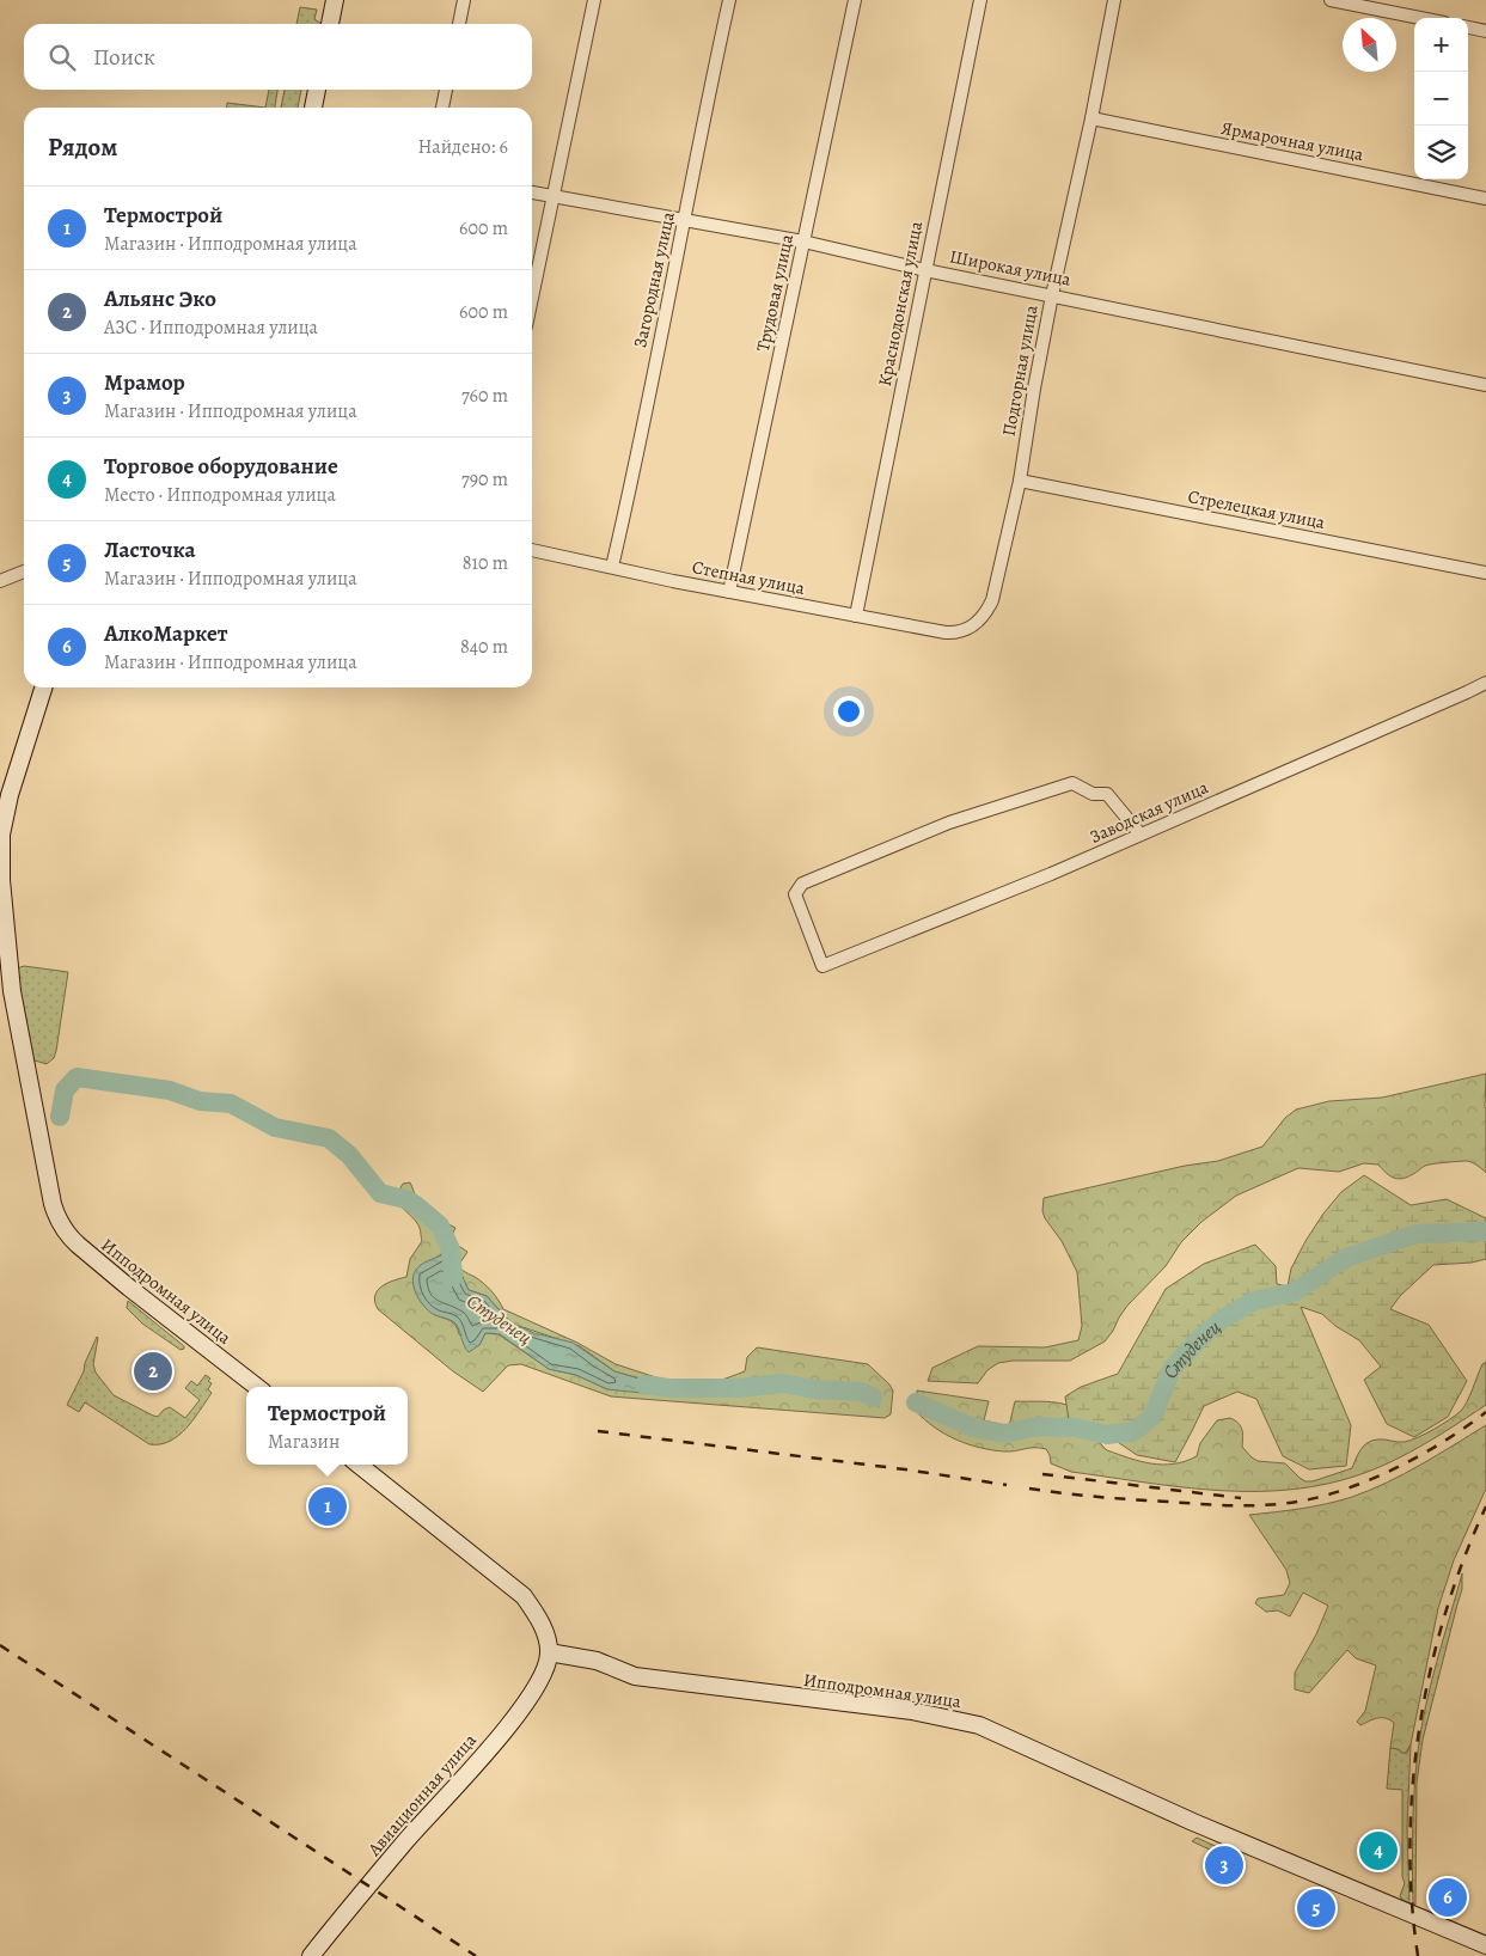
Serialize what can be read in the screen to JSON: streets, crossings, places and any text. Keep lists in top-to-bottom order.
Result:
{
  "streets": {
    "main road": ["Ипподромная улица", "Авиационная улица"],
    "street": [
      "Ярмарочная улица",
      "Широкая улица",
      "Загородная улица",
      "Трудовая улица",
      "Краснодонская улица",
      "Подгорная улица",
      "Стрелецкая улица",
      "Степная улица",
      "Заводская улица"
    ]
  },
  "crossings": [
    ["Ярмарочная улица", "Подгорная улица"],
    ["Широкая улица", "Загородная улица"],
    ["Широкая улица", "Трудовая улица"],
    ["Широкая улица", "Краснодонская улица"],
    ["Широкая улица", "Подгорная улица"],
    ["Загородная улица", "Степная улица"],
    ["Трудовая улица", "Степная улица"],
    ["Краснодонская улица", "Степная улица"],
    ["Подгорная улица", "Стрелецкая улица"],
    ["Подгорная улица", "Степная улица"],
    ["Ипподромная улица", "Авиационная улица"]
  ],
  "water": ["Студенец"],
  "north": "top left",
  "page": {
    "map_buttons": ["+", "−"],
    "search": "Поиск",
    "heading": ["Рядом", "Найдено: 6"],
    "list": [
      {
        "mark": "1",
        "name": "Термострой",
        "note": "Магазин · Ипподромная улица",
        "value": "600 m"
      },
      {
        "mark": "2",
        "name": "Альянс Эко",
        "note": "АЗС · Ипподромная улица",
        "value": "600 m"
      },
      {
        "mark": "3",
        "name": "Мрамор",
        "note": "Магазин · Ипподромная улица",
        "value": "760 m"
      },
      {
        "mark": "4",
        "name": "Торговое оборудование",
        "note": "Место · Ипподромная улица",
        "value": "790 m"
      },
      {
        "mark": "5",
        "name": "Ласточка",
        "note": "Магазин · Ипподромная улица",
        "value": "810 m"
      },
      {
        "mark": "6",
        "name": "АлкоМаркет",
        "note": "Магазин · Ипподромная улица",
        "value": "840 m"
      }
    ],
    "pins": [
      "2",
      "1",
      "4",
      "3",
      "6",
      "5"
    ],
    "popup": ["Термострой", "Магазин"]
  }
}
